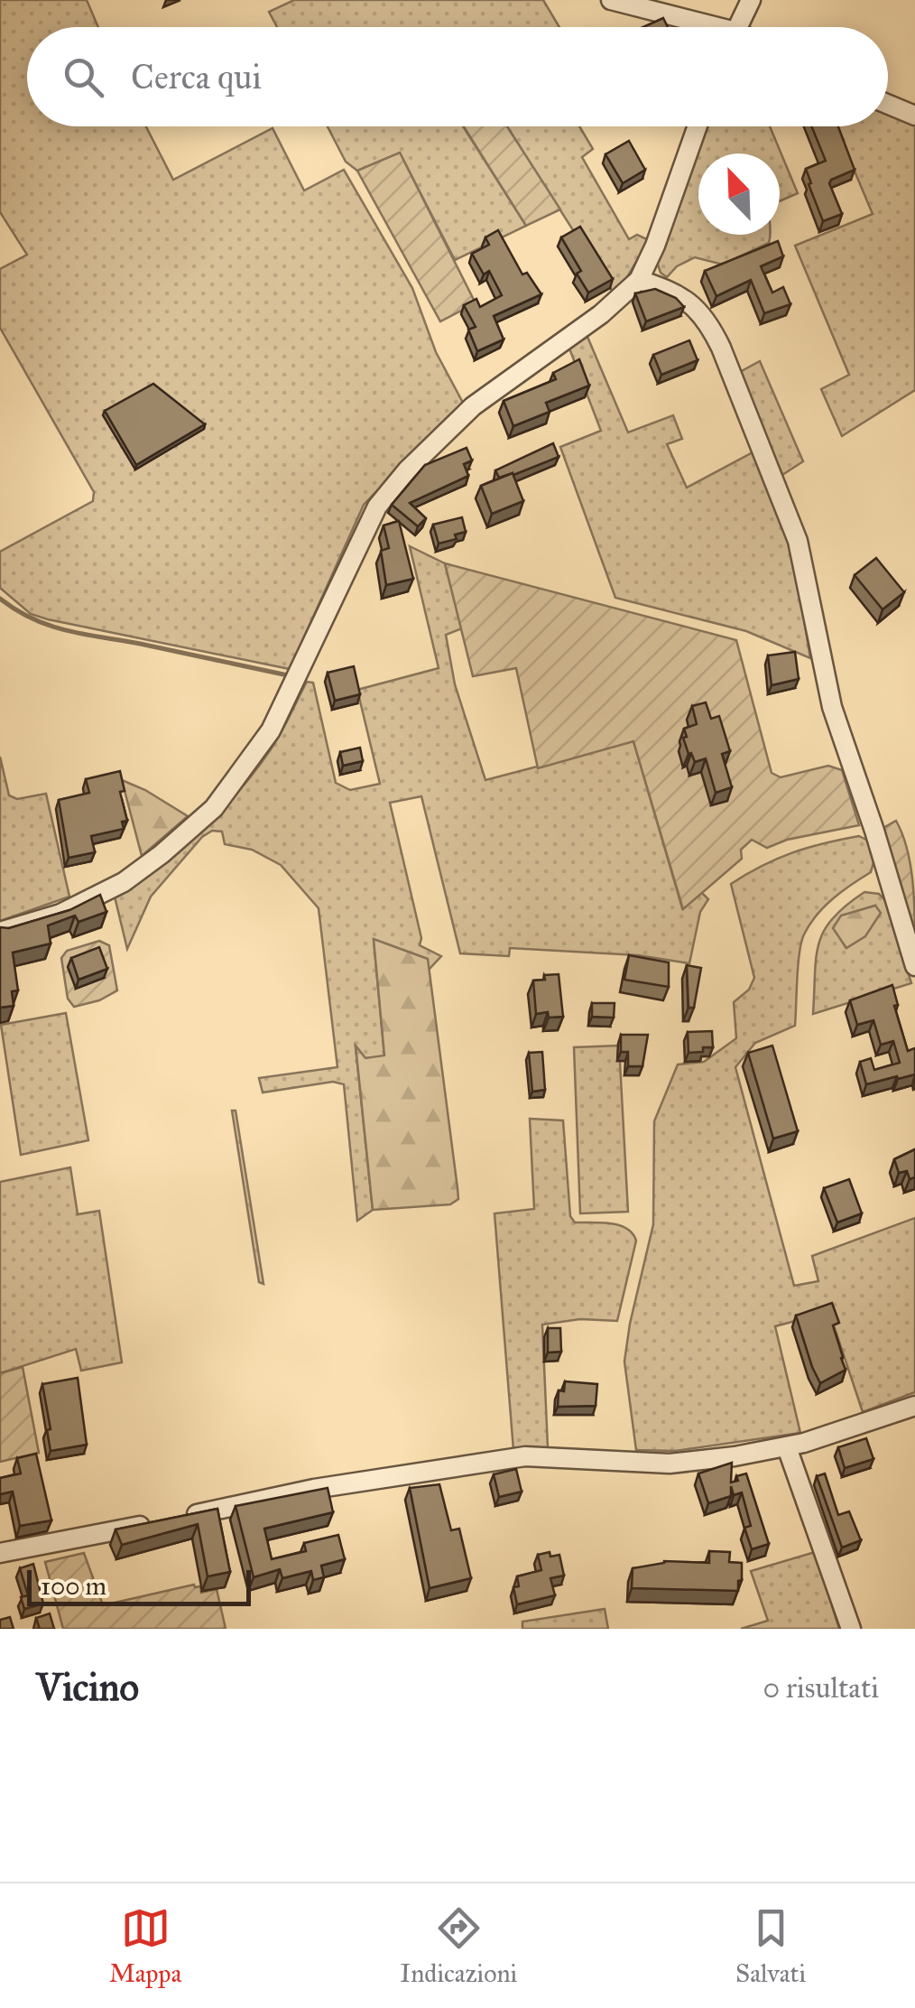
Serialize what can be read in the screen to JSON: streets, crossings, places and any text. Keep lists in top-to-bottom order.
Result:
{
  "scale_bar": "100 m",
  "north": "top left",
  "page": {
    "search": "Cerca qui",
    "scale": "100 m",
    "heading": ["Vicino", "0 risultati"],
    "nav": ["Mappa", "Indicazioni", "Salvati"]
  }
}
